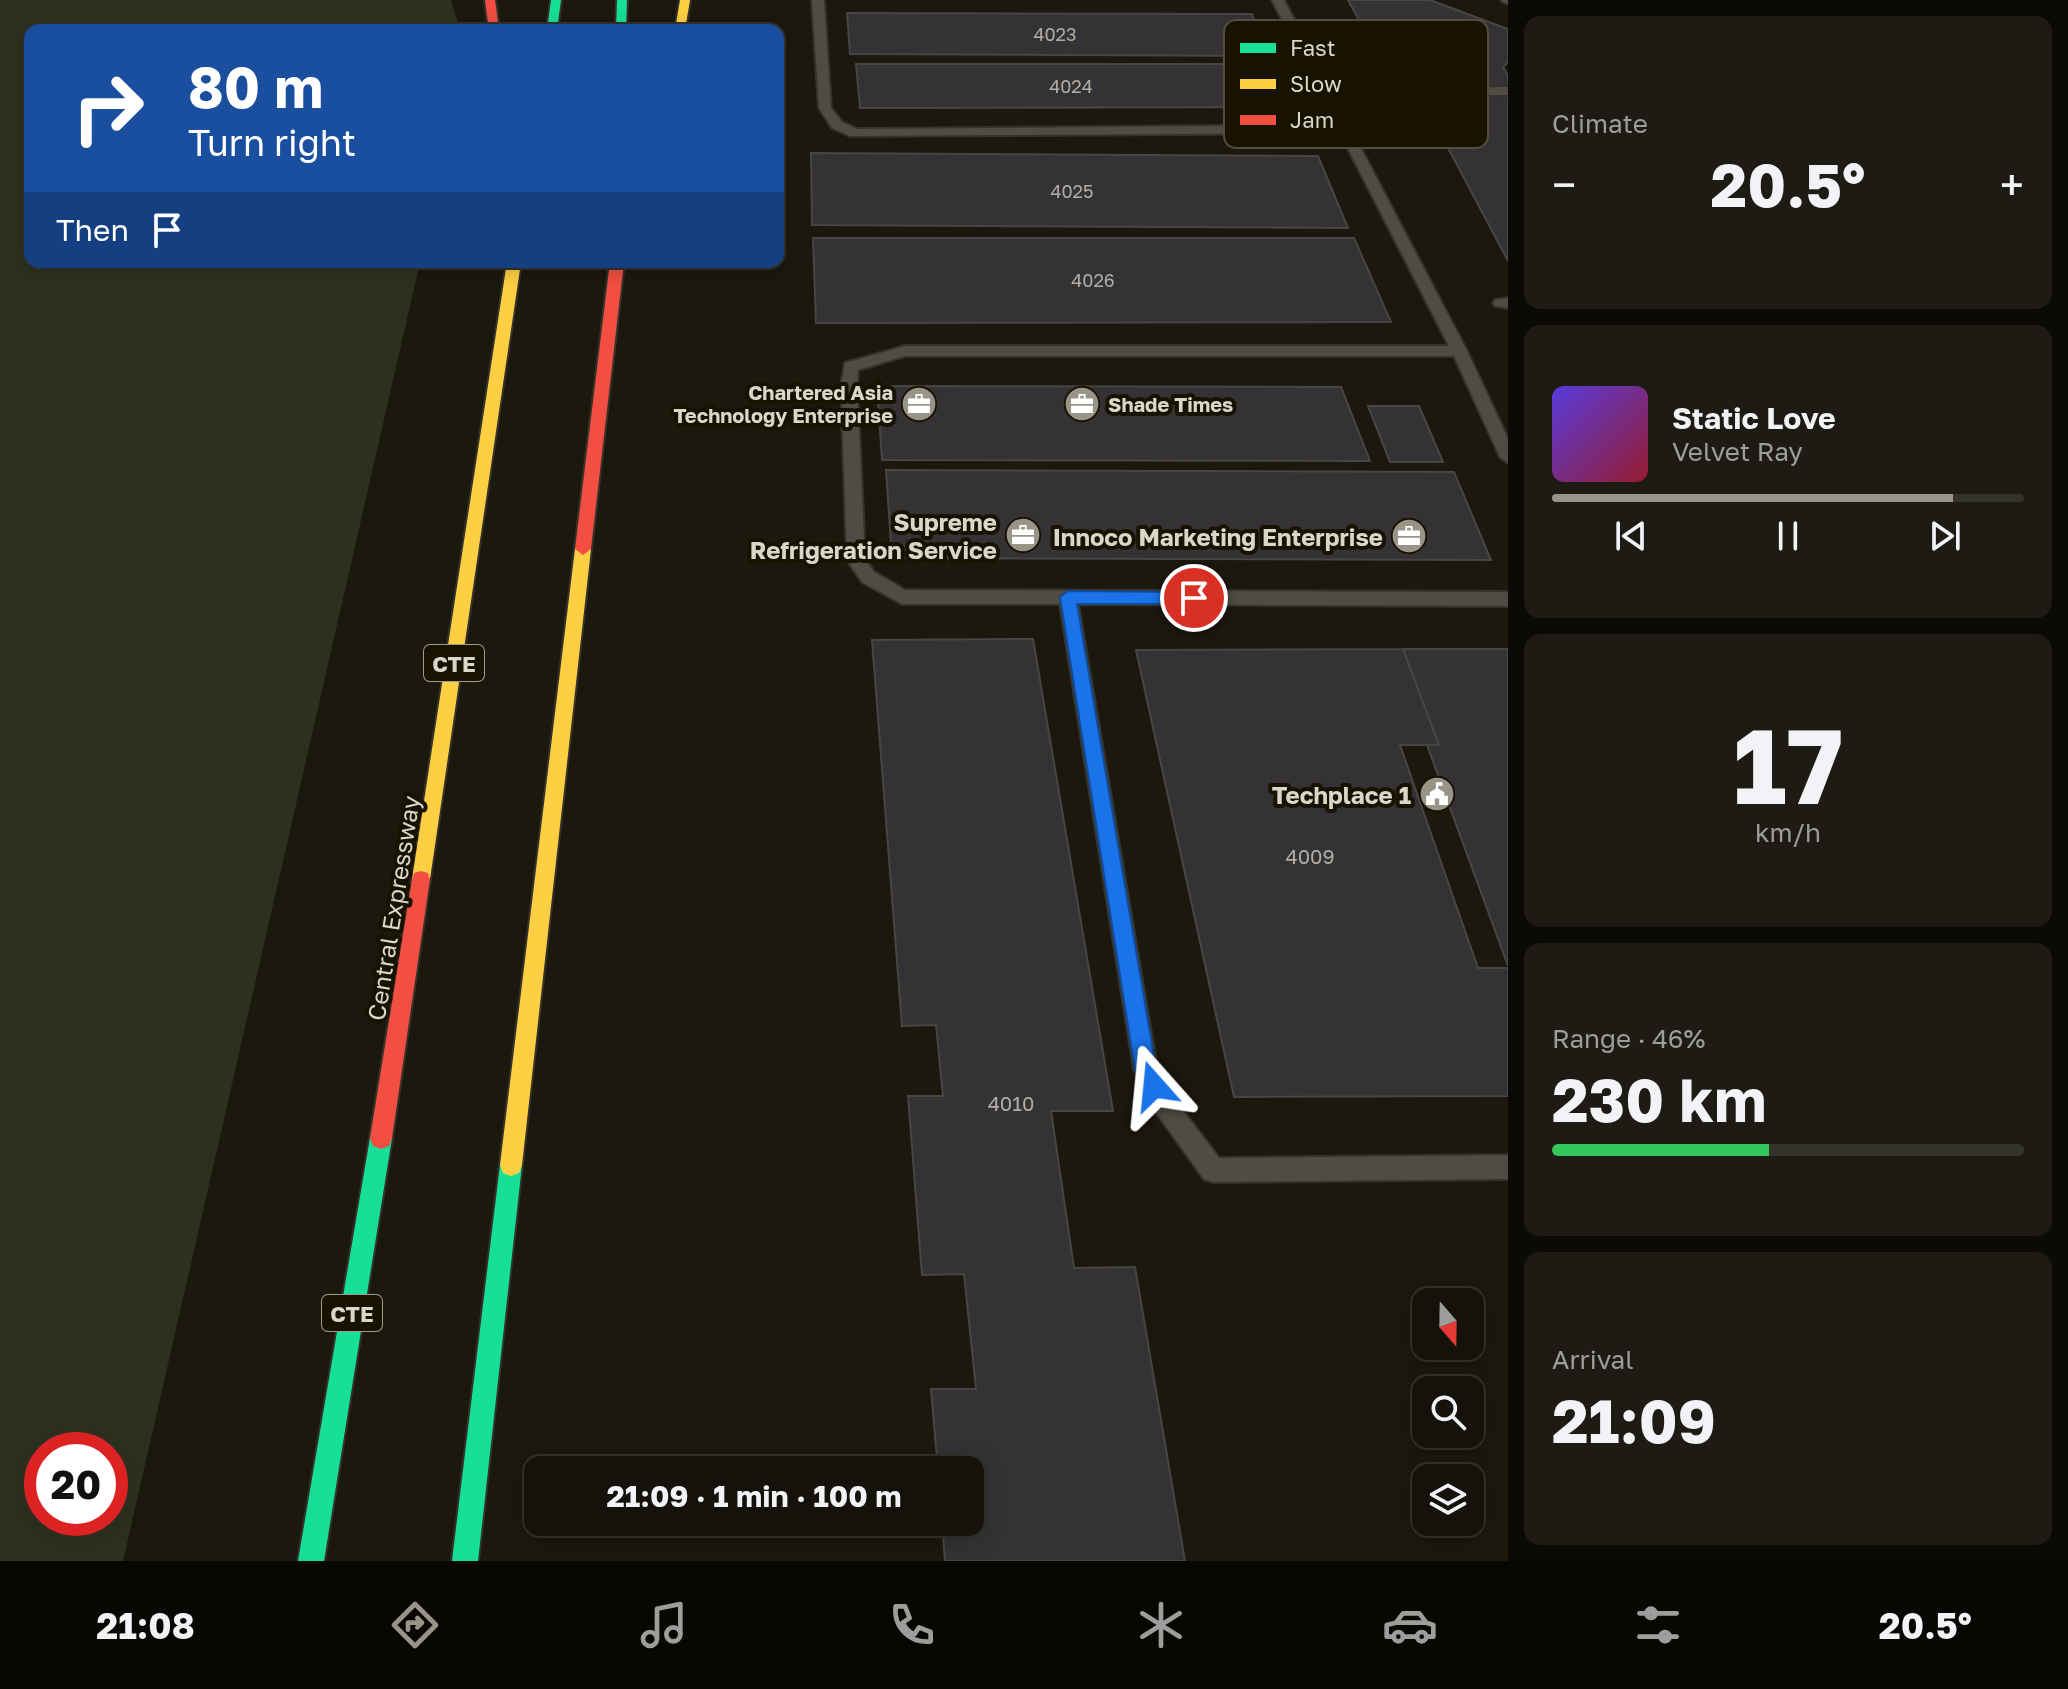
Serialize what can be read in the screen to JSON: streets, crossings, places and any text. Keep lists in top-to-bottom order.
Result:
{
  "streets": {
    "highway": ["CTE", "Central Expressway"]
  },
  "places": {
    "office": [
      "Chartered Asia Technology Enterprise",
      "Shade Times",
      "Supreme Refrigeration Service",
      "Innoco Marketing Enterprise"
    ],
    "public building": ["Techplace 1"]
  },
  "house_numbers": [
    "4023",
    "4024",
    "4025",
    "4026",
    "4009",
    "4010"
  ],
  "legend": ["Fast", "Slow", "Jam"],
  "north": "bottom",
  "page": {
    "tile": [
      "Climate",
      ["17", "km/h"],
      ["Range · 46%", "230 km"],
      ["Arrival", "21:09"]
    ],
    "turn": ["80 m", "Turn right"],
    "heat": ["−", "20.5°", "+"],
    "then": "Then",
    "song": ["Static Love", "Velvet Ray"],
    "limit": "20",
    "trip": "21:09 · 1 min · 100 m",
    "tabs": ["21:08", "20.5°"]
  }
}
